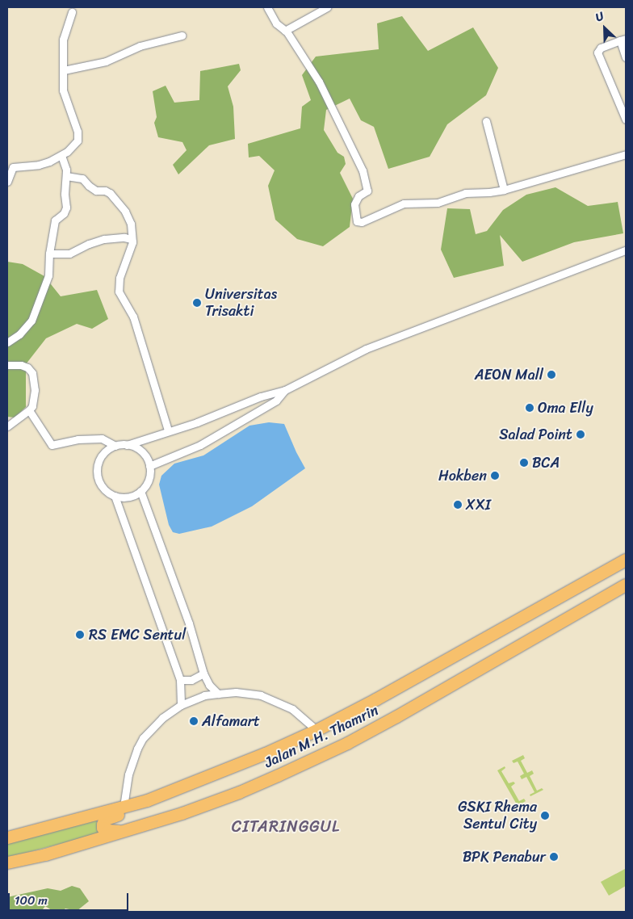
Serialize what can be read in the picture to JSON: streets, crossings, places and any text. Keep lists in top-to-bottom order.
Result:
{
  "streets": {
    "main road": ["Jalan M.H. Thamrin"]
  },
  "districts": ["CITARINGGUL"],
  "places": [
    "Universitas Trisakti",
    "AEON Mall",
    "Oma Elly",
    "Salad Point",
    "BCA",
    "Hokben",
    "XXI",
    "RS EMC Sentul",
    "Alfamart",
    "GSKI Rhema Sentul City",
    "BPK Penabur"
  ],
  "scale_bar": "100 m",
  "north": "top left"
}
